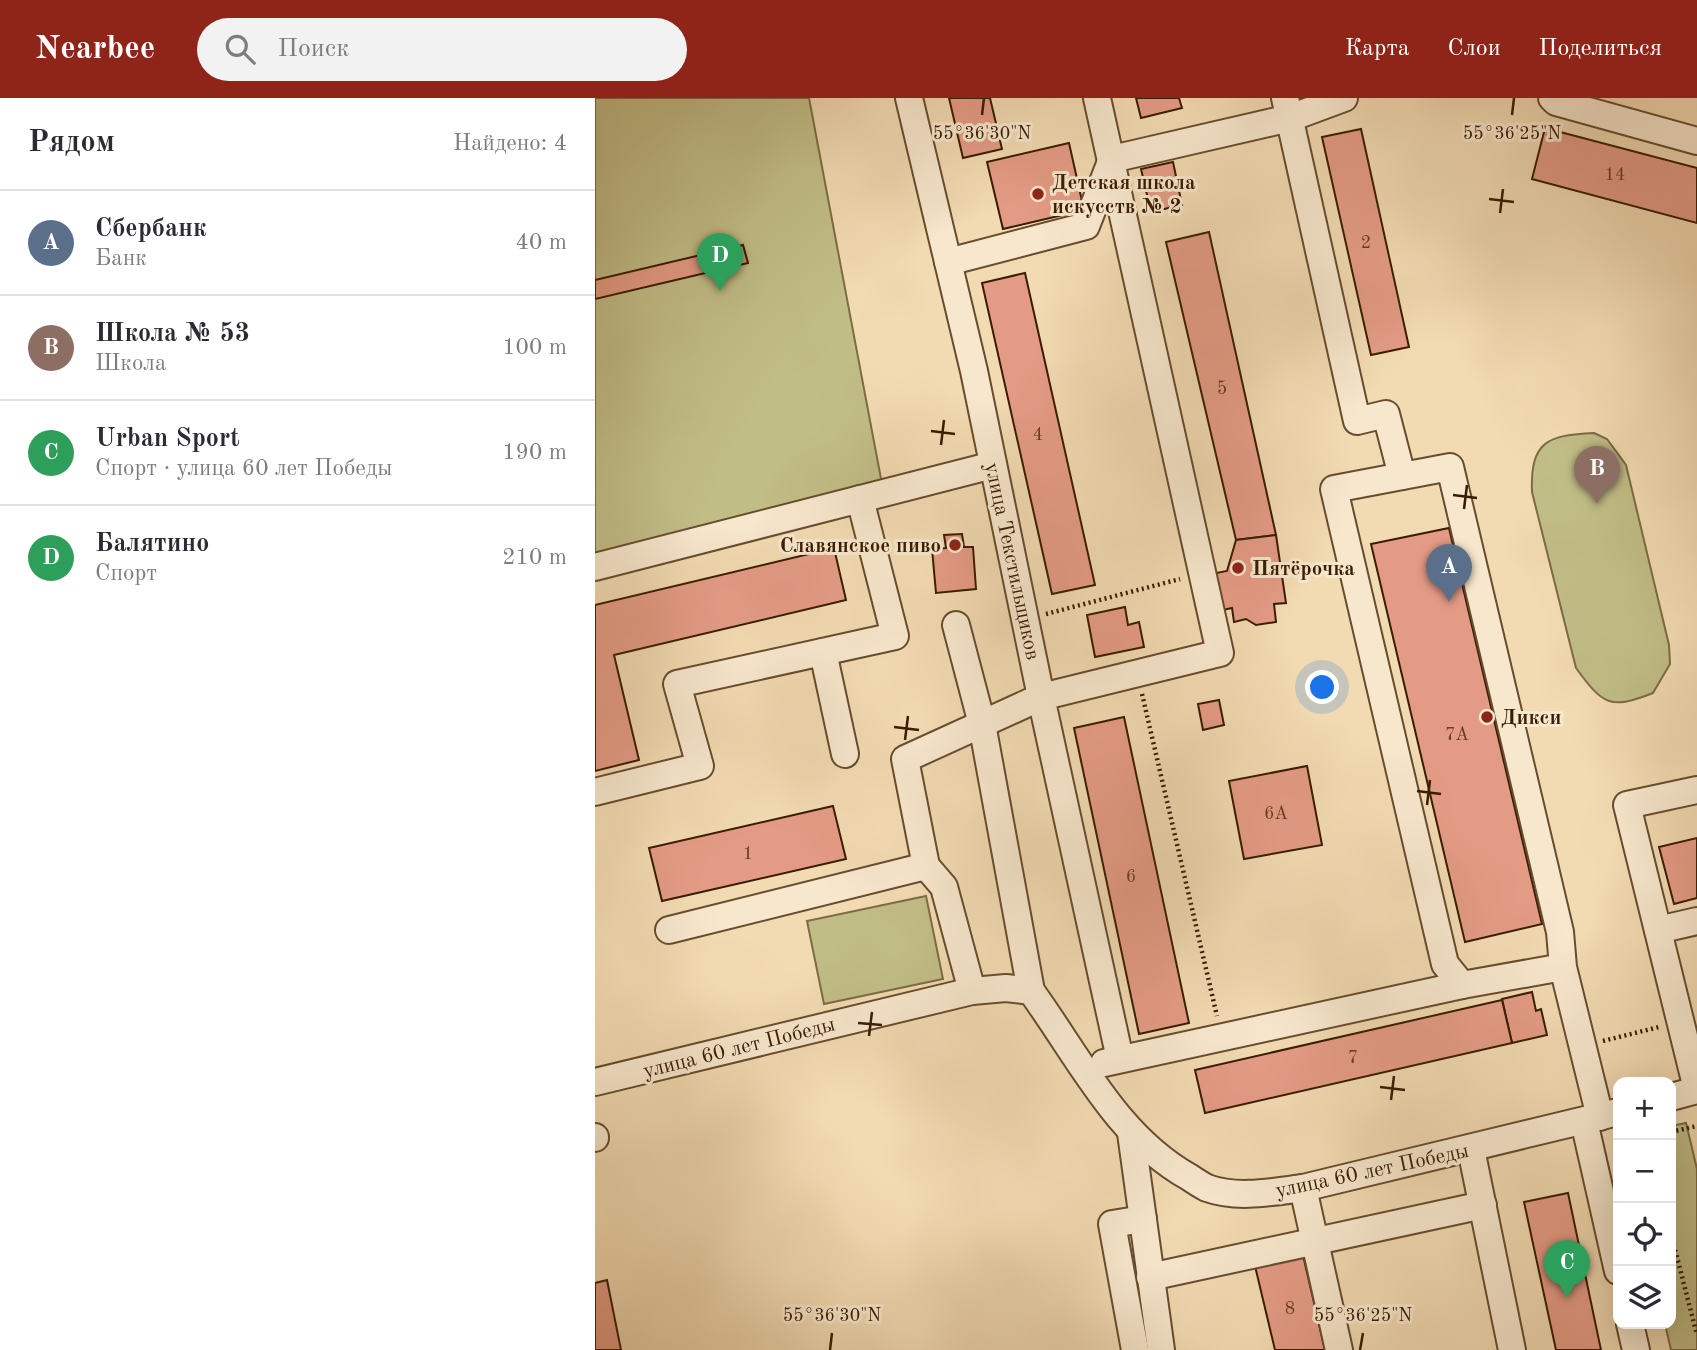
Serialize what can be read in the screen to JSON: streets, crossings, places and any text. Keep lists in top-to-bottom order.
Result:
{
  "streets": {
    "street": ["улица Текстильщиков", "улица 60 лет Победы"]
  },
  "places": [
    "Детская школа искусств № 2",
    "Славянское пиво",
    "Пятёрочка",
    "Дикси"
  ],
  "house_numbers": [
    "14",
    "2",
    "5",
    "4",
    "7А",
    "6А",
    "1",
    "6",
    "7",
    "8"
  ],
  "page": {
    "header": "Nearbee",
    "search": "Поиск",
    "nav": ["Карта", "Слои", "Поделиться"],
    "heading": ["Рядом", "Найдено: 4"],
    "list": [
      {
        "mark": "A",
        "name": "Сбербанк",
        "note": "Банк",
        "value": "40 m"
      },
      {
        "mark": "B",
        "name": "Школа № 53",
        "note": "Школа",
        "value": "100 m"
      },
      {
        "mark": "C",
        "name": "Urban Sport",
        "note": "Спорт · улица 60 лет Победы",
        "value": "190 m"
      },
      {
        "mark": "D",
        "name": "Балятино",
        "note": "Спорт",
        "value": "210 m"
      }
    ],
    "pins": [
      "D",
      "B",
      "A",
      "C"
    ],
    "map_buttons": ["+", "−"]
  },
  "coordinates": ["55°36'30\"N", "55°36'25\"N"]
}
